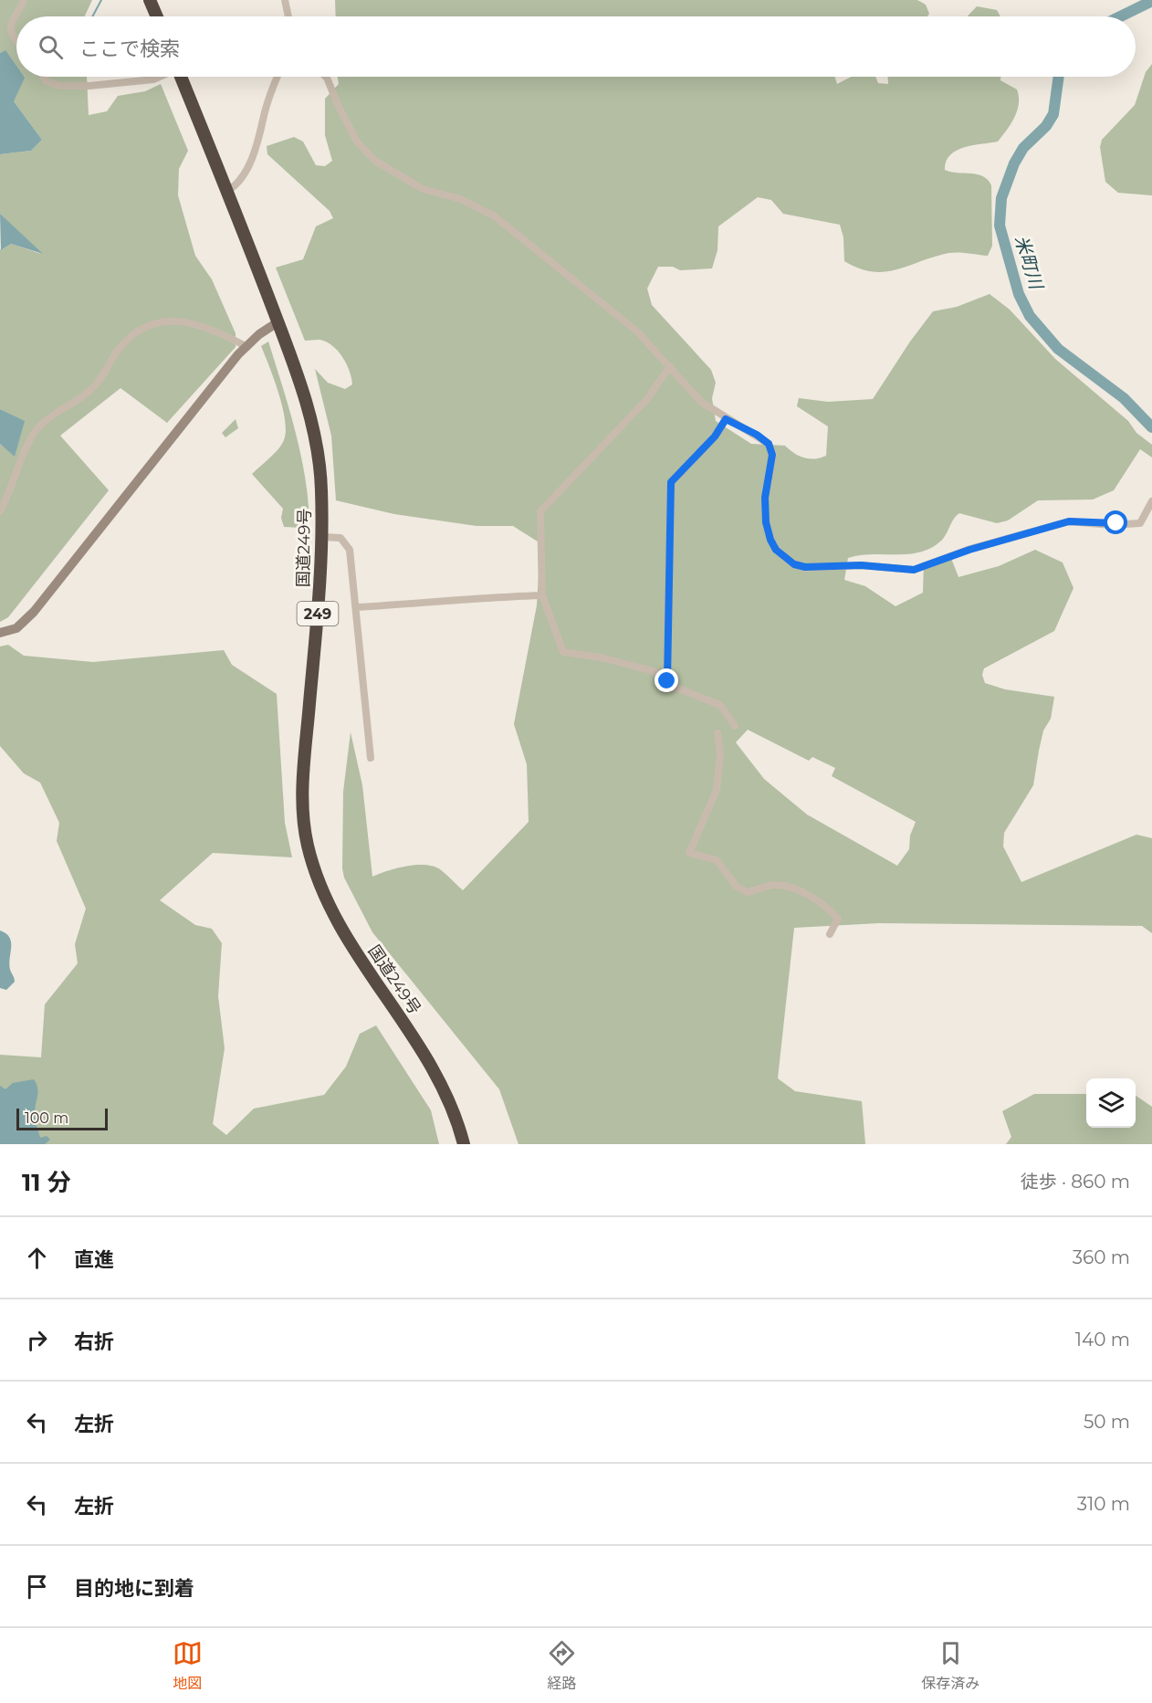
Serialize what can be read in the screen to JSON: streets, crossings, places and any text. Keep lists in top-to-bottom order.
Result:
{
  "streets": {
    "highway": ["国道249号", "249"]
  },
  "water": ["米町川"],
  "scale_bar": "100 m",
  "page": {
    "search": "ここで検索",
    "scale": "100 m",
    "heading": ["11 分", "徒歩 · 860 m"],
    "list": [
      ["直進", "360 m"],
      ["右折", "140 m"],
      ["左折", "50 m"],
      ["左折", "310 m"],
      "目的地に到着"
    ],
    "nav": ["地図", "経路", "保存済み"]
  }
}
